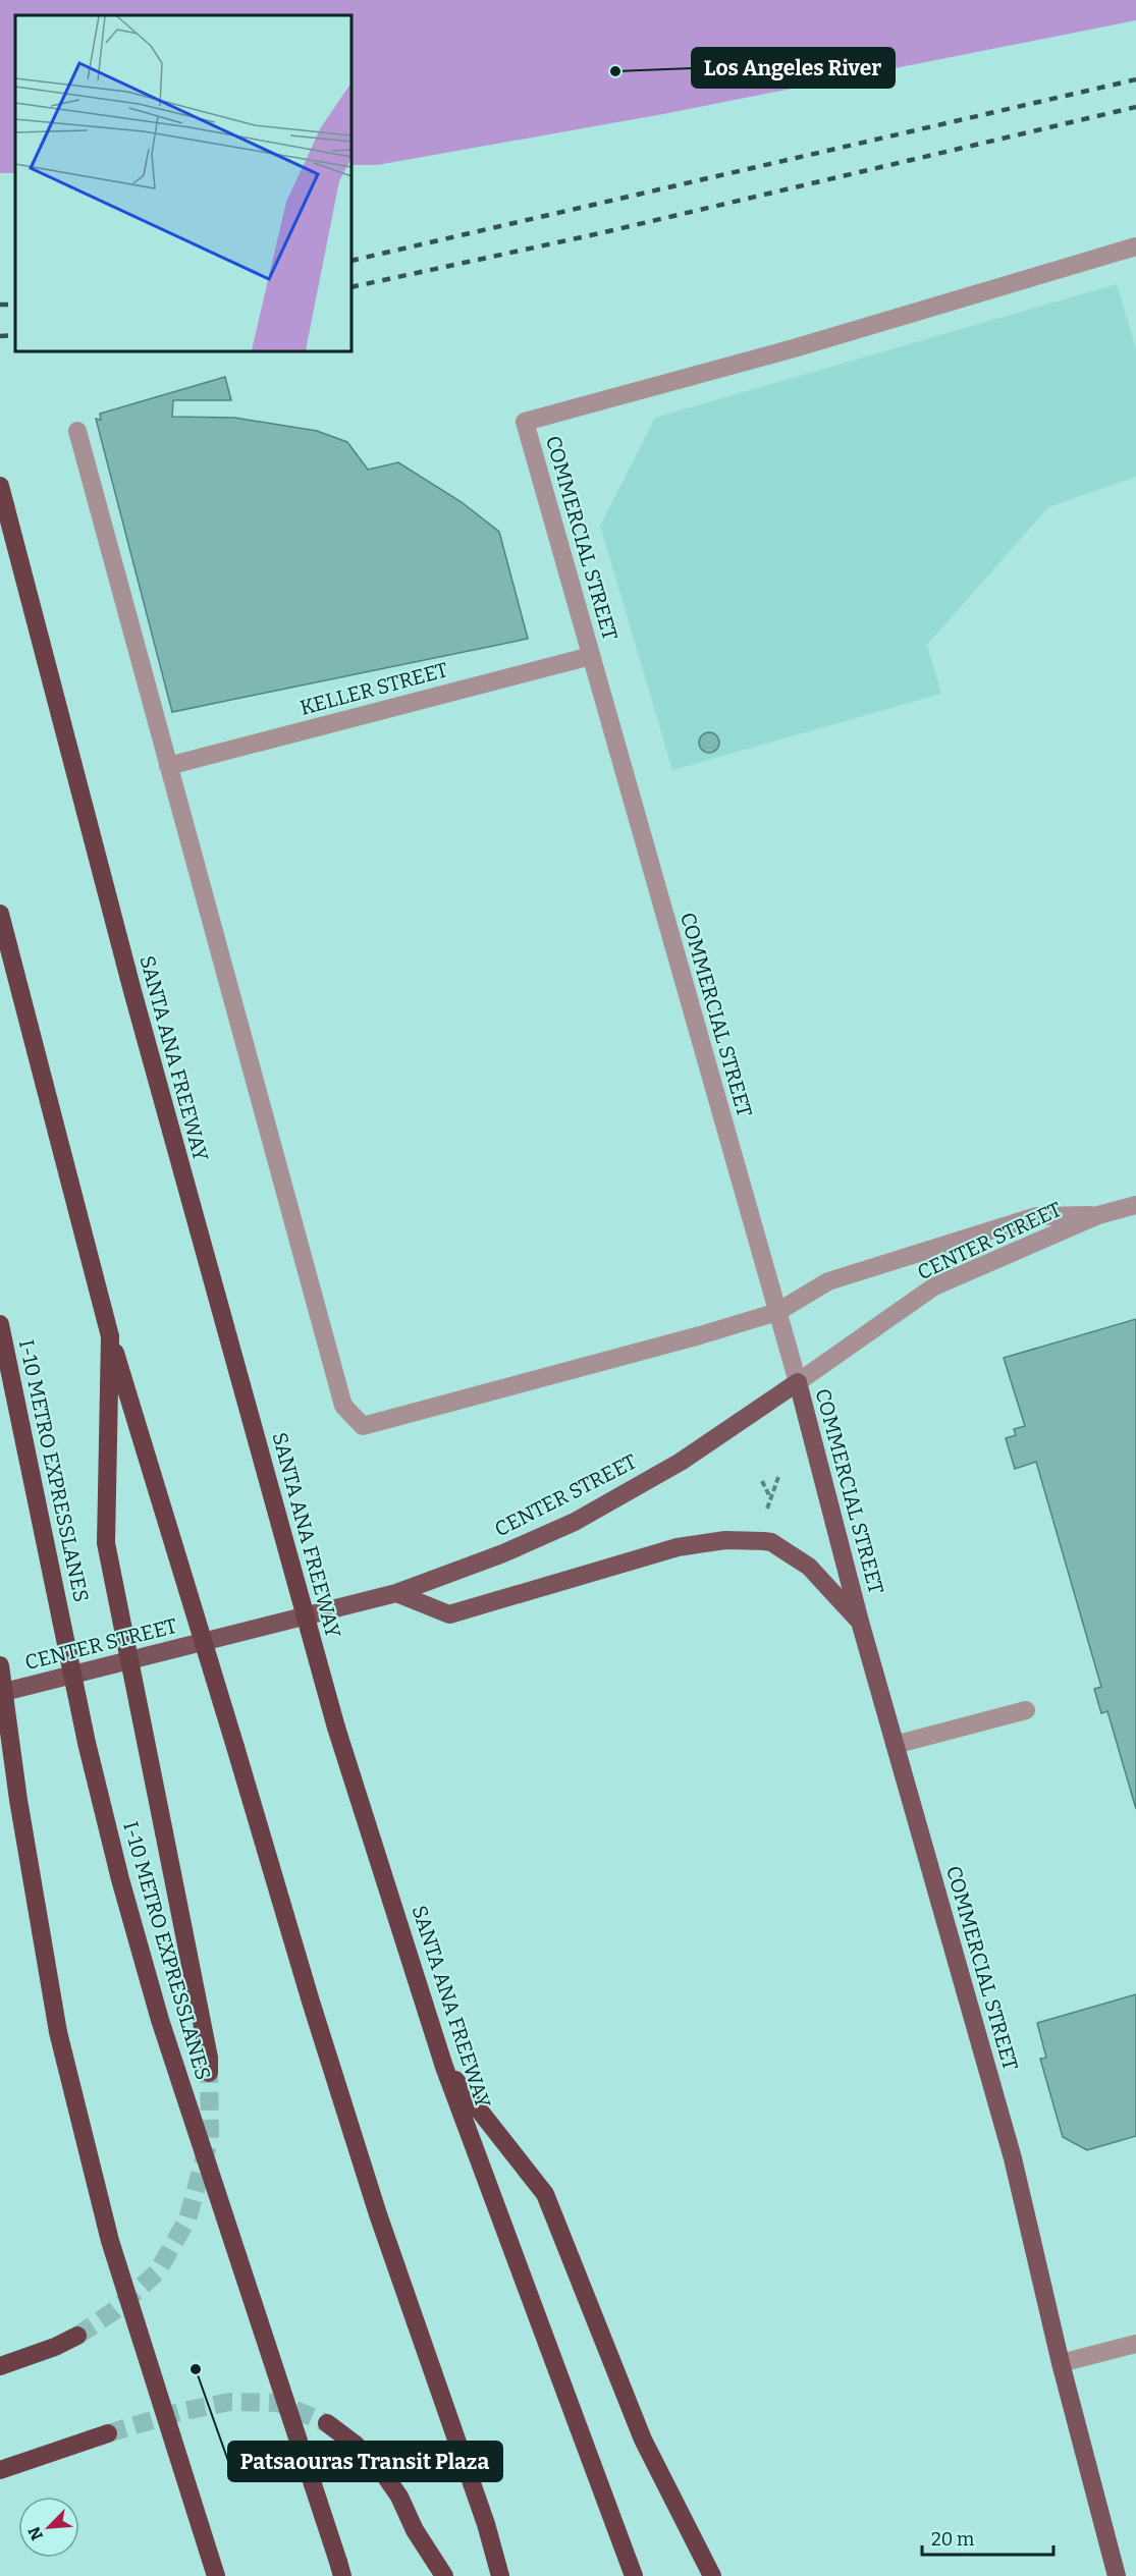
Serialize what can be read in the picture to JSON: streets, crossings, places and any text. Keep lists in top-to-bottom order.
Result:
{
  "streets": {
    "highway": ["SANTA ANA FREEWAY", "I-10 METRO EXPRESSLANES"],
    "main road": ["COMMERCIAL STREET", "CENTER STREET"],
    "street": ["KELLER STREET"]
  },
  "crossings": [
    ["COMMERCIAL STREET", "KELLER STREET"],
    ["COMMERCIAL STREET", "CENTER STREET"],
    ["KELLER STREET", "CENTER STREET"]
  ],
  "places": ["Los Angeles River", "Patsaouras Transit Plaza"],
  "scale_bar": "20 m",
  "north": "bottom left"
}
